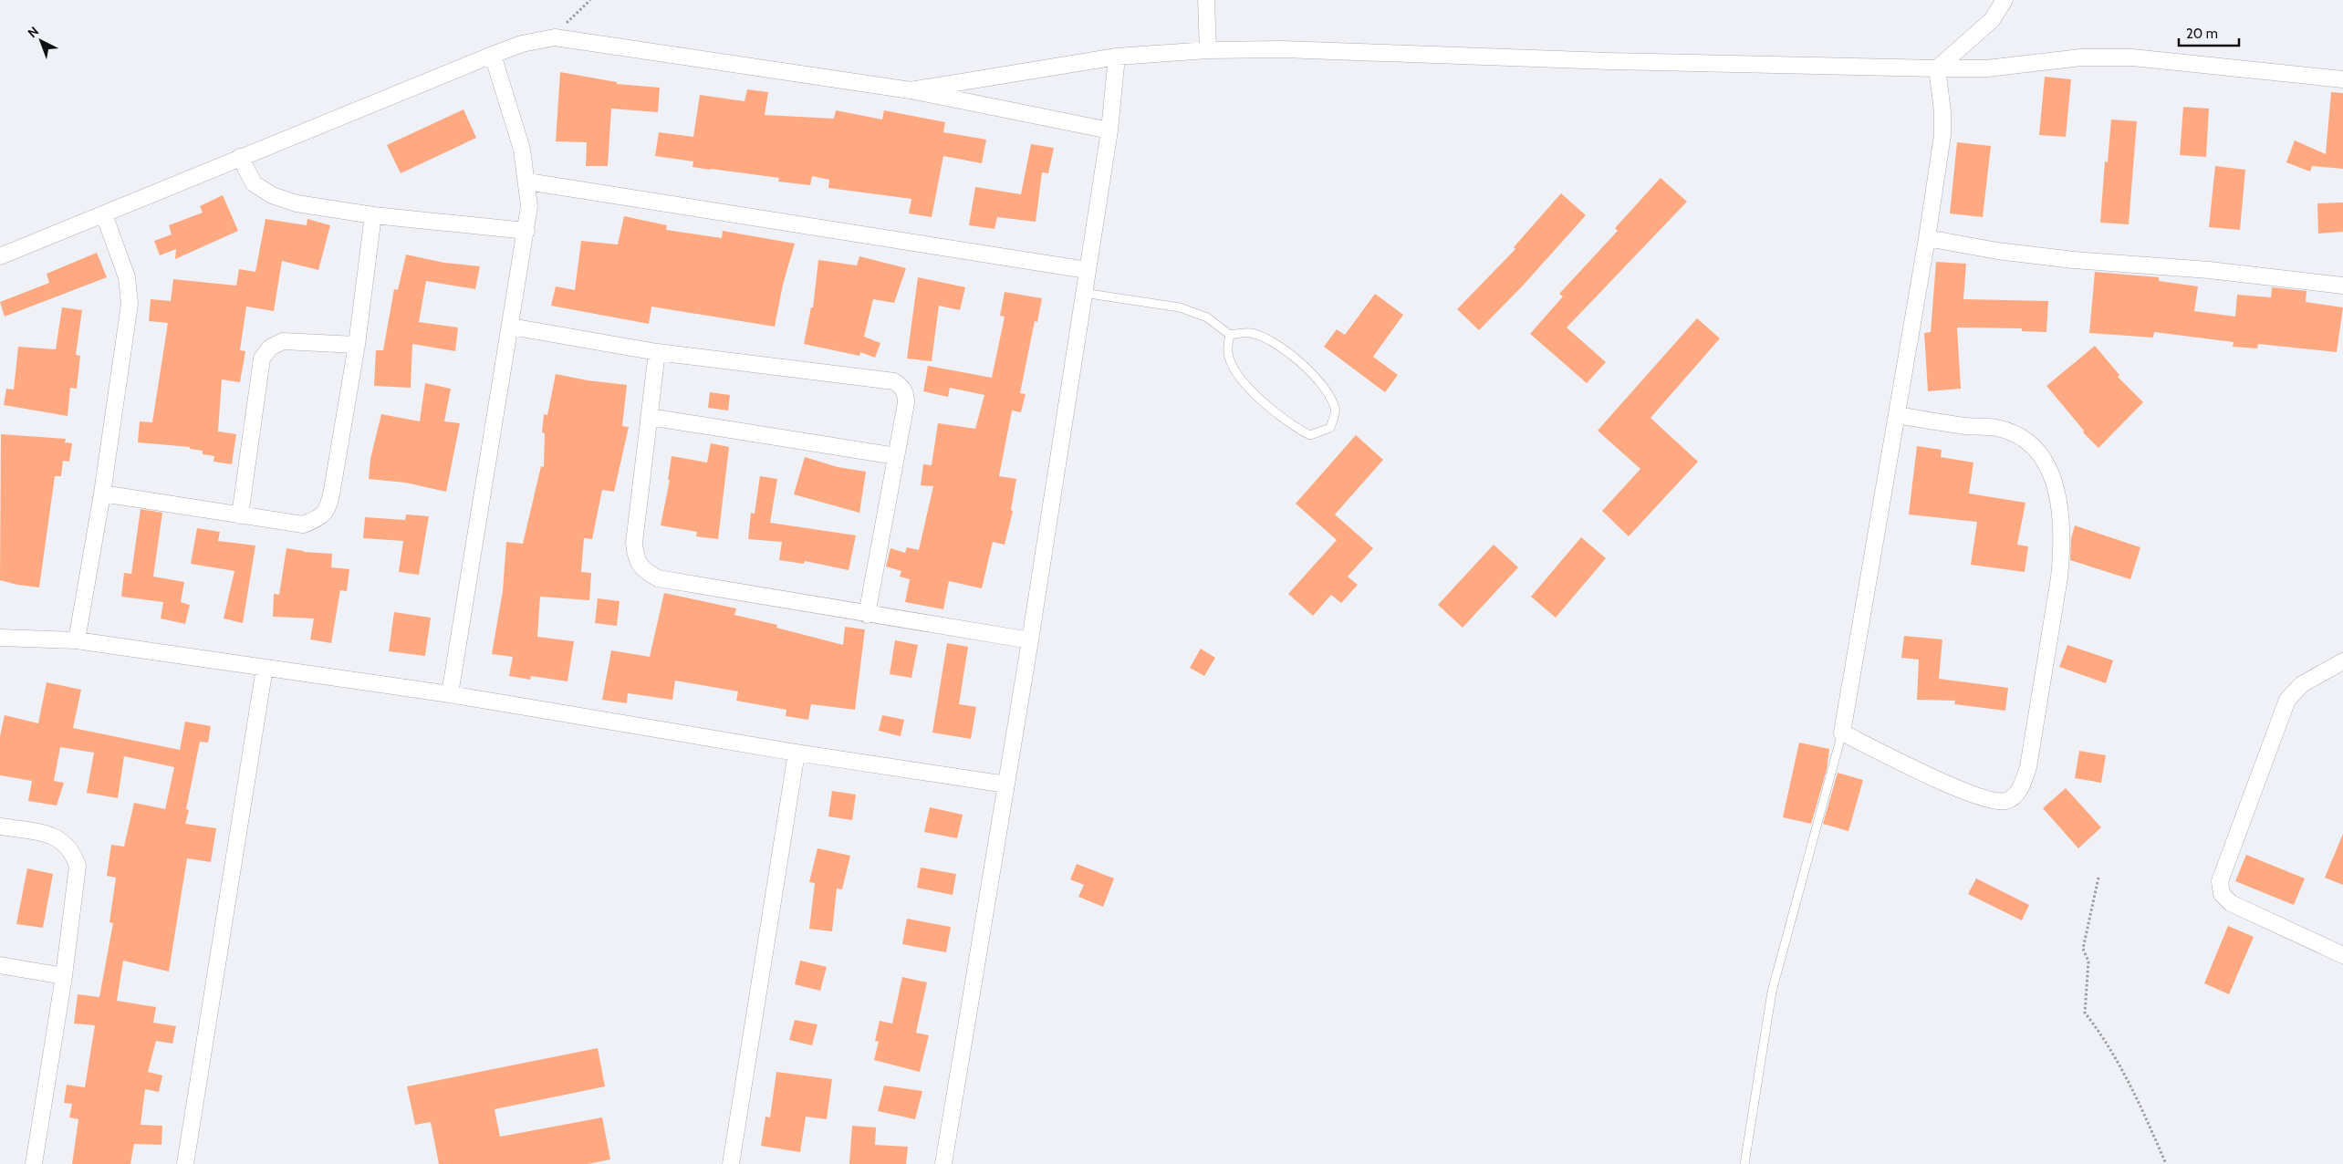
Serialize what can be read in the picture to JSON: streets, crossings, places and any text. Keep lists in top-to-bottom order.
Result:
{
  "scale_bar": "20 m",
  "north": "top left"
}
